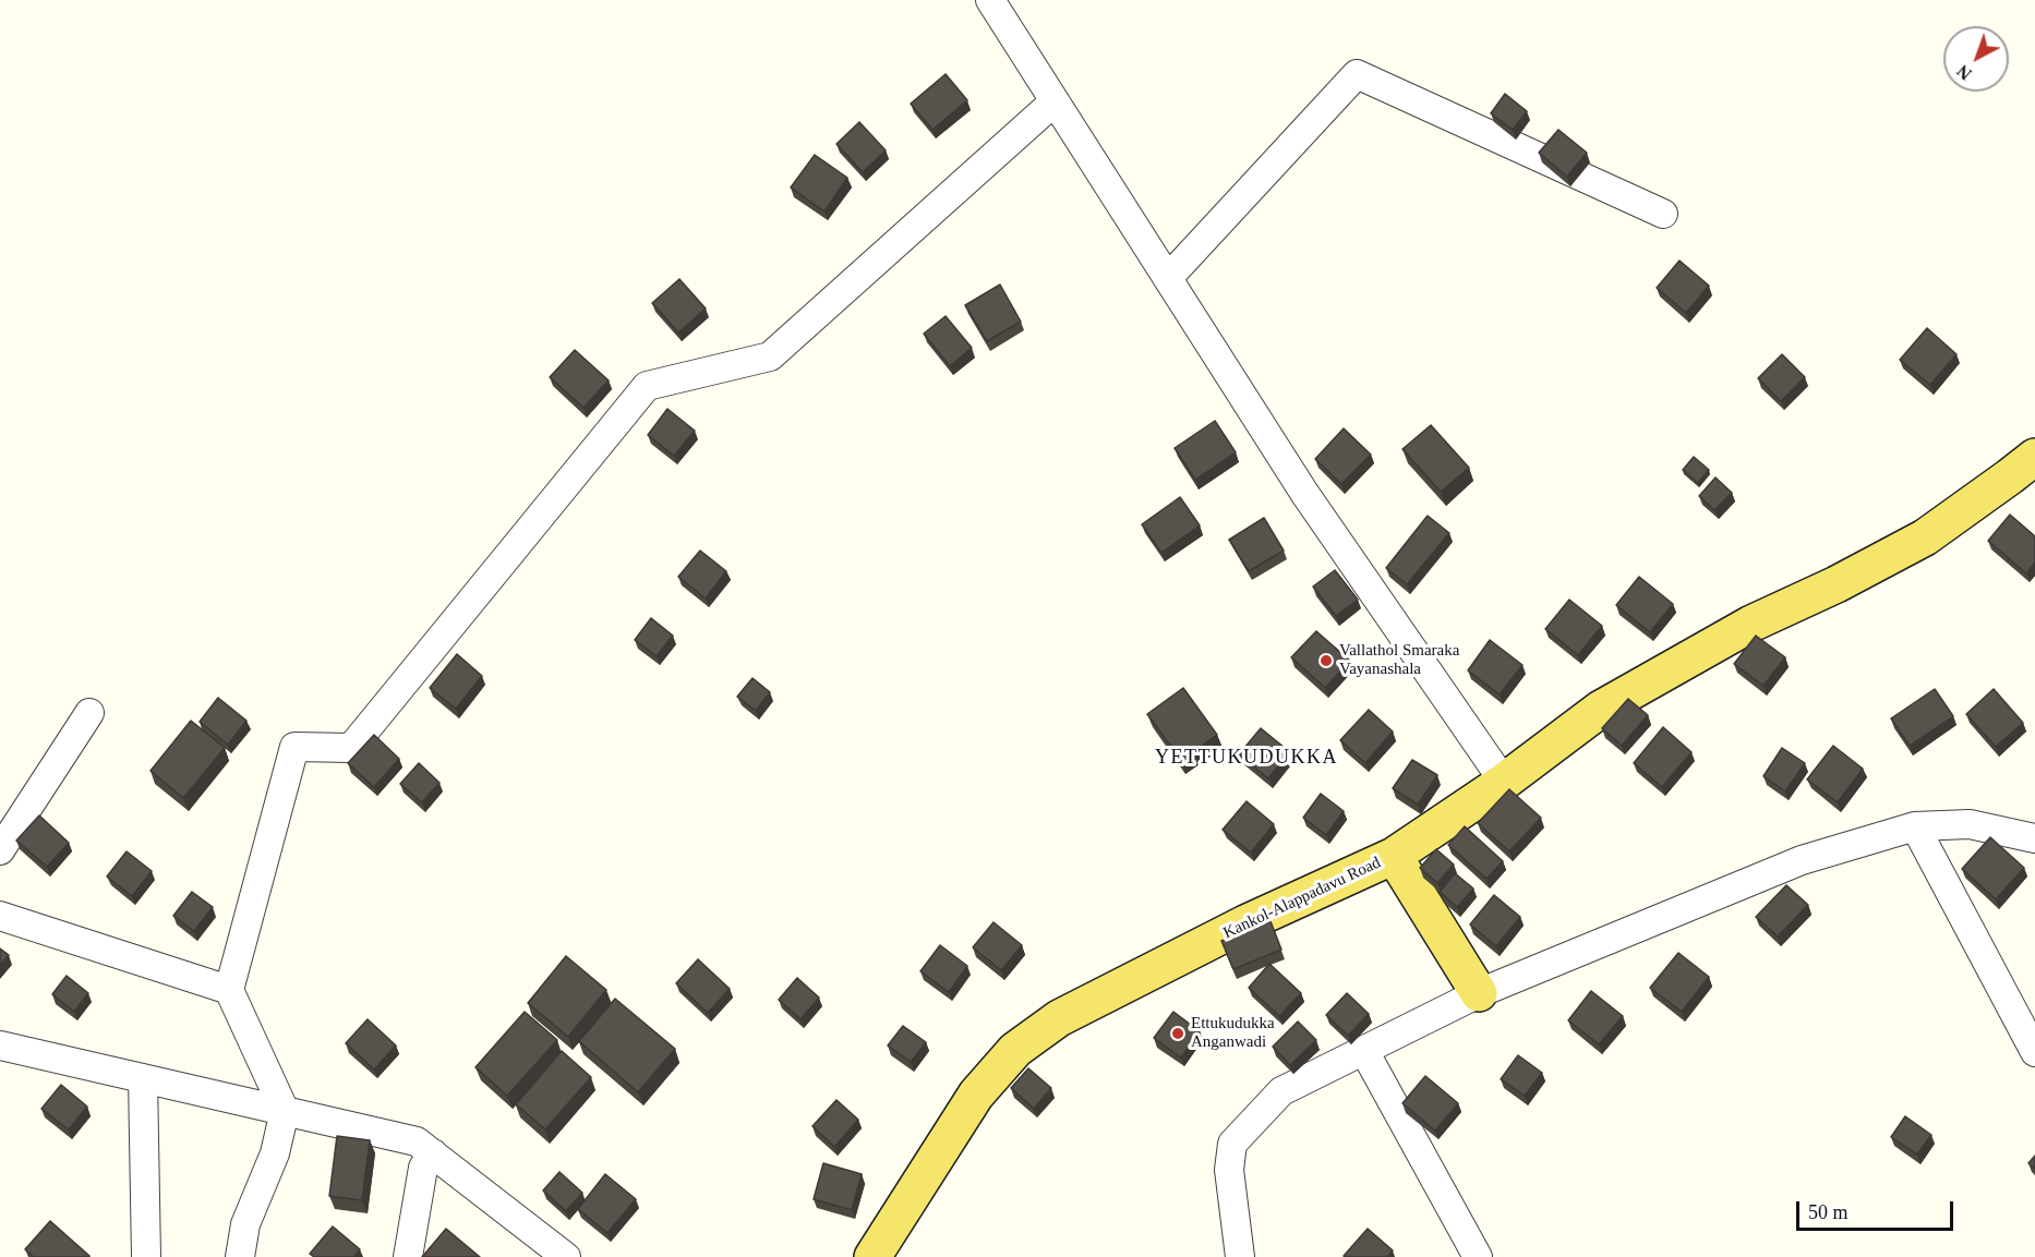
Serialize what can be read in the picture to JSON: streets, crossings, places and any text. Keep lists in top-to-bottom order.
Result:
{
  "streets": {
    "main road": ["Kankol-Alappadavu Road"]
  },
  "districts": ["YETTUKUDUKKA"],
  "places": ["Vallathol Smaraka Vayanashala", "Ettukudukka Anganwadi"],
  "scale_bar": "50 m",
  "north": "bottom left"
}
